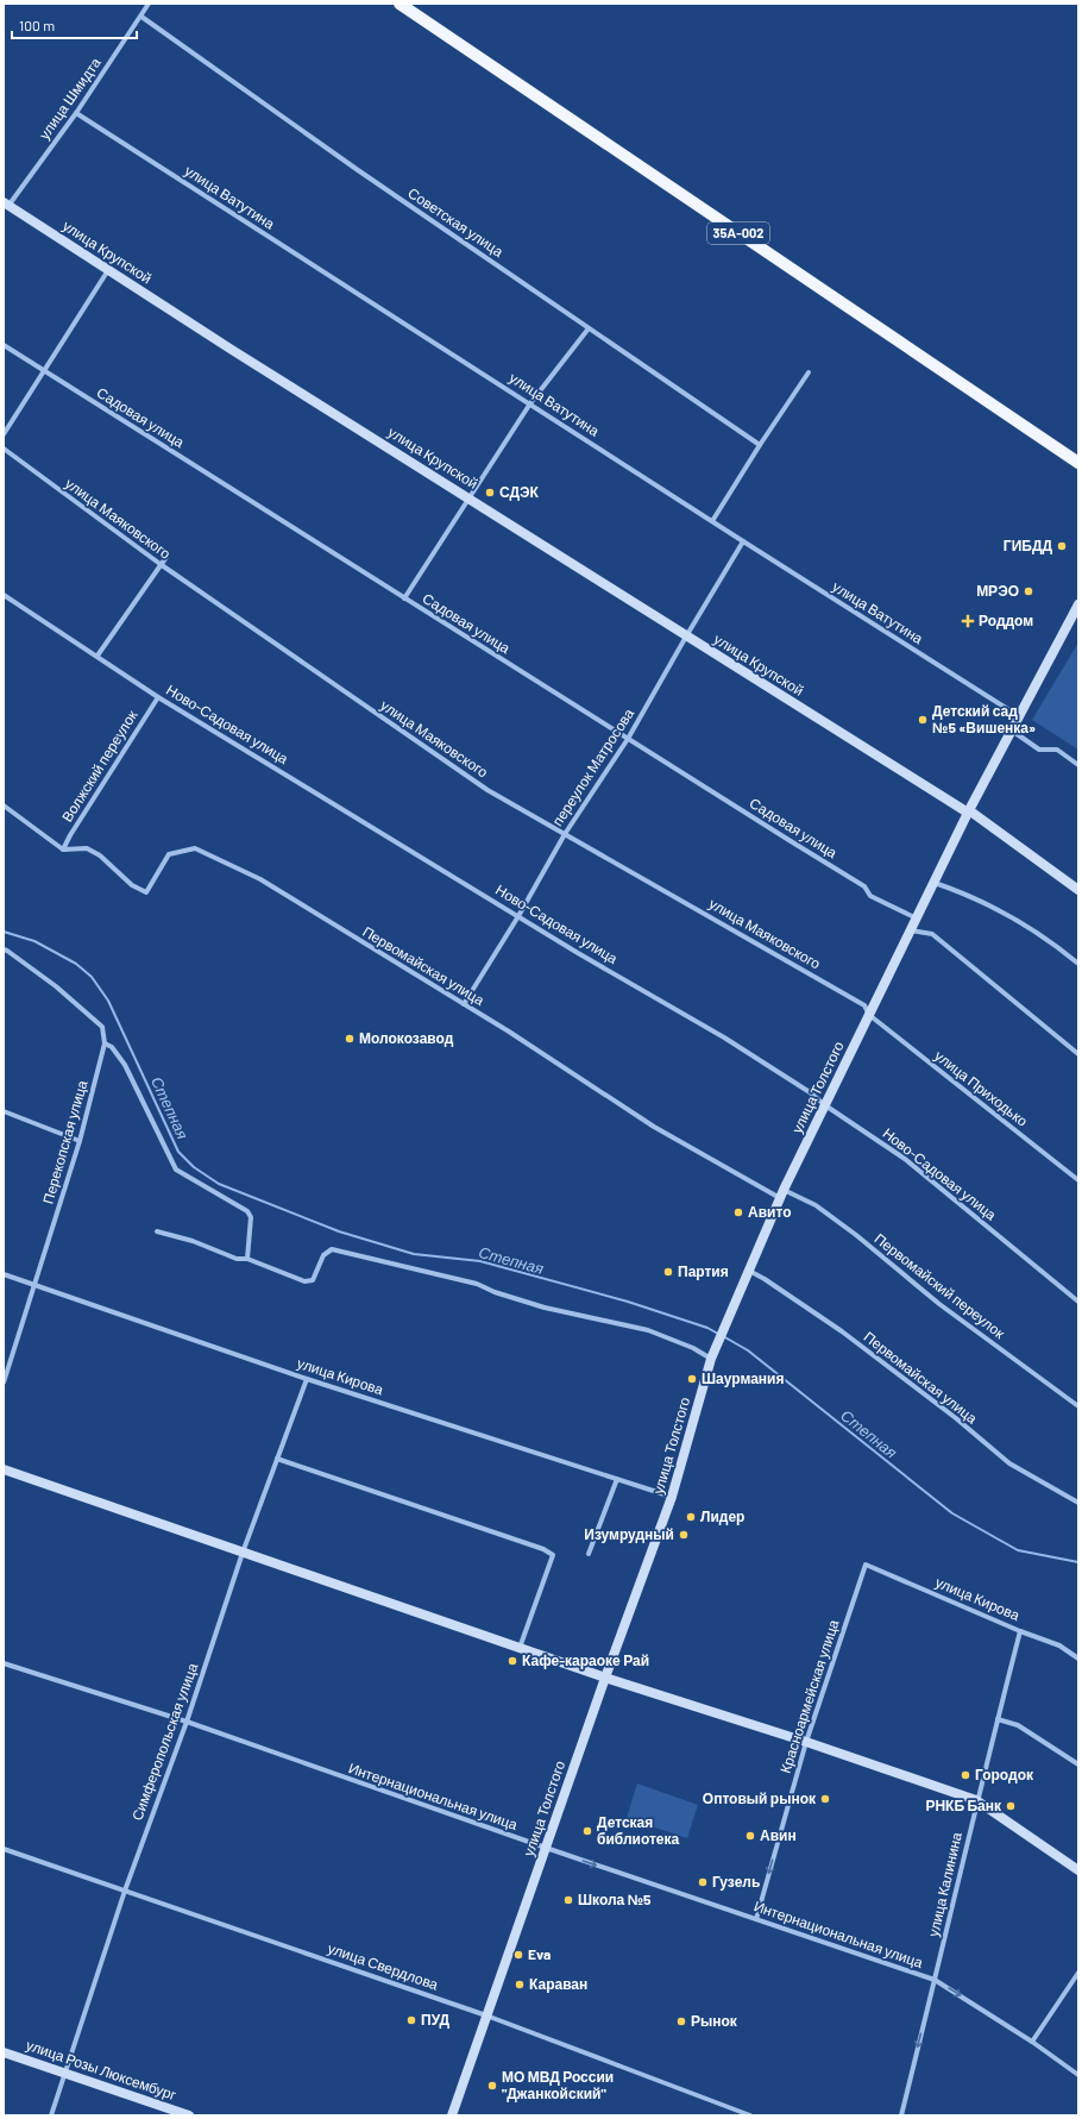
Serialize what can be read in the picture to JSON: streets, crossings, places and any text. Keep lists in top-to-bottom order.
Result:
{
  "streets": {
    "highway": ["35А-002"],
    "main road": ["улица Крупской", "улица Толстого", "улица Розы Люксембург"],
    "street": [
      "улица Шмидта",
      "улица Ватутина",
      "Советская улица",
      "Садовая улица",
      "улица Маяковского",
      "Ново-Садовая улица",
      "Волжский переулок",
      "переулок Матросова",
      "Первомайская улица",
      "улица Приходько",
      "Перекопская улица",
      "Первомайский переулок",
      "улица Кирова",
      "Красноармейская улица",
      "Симферопольская улица",
      "Интернациональная улица",
      "улица Калинина",
      "улица Свердлова"
    ]
  },
  "crossings": [
    ["улица Шмидта", "улица Ватутина"],
    ["улица Шмидта", "Советская улица"],
    ["улица Шмидта", "улица Крупской"],
    ["улица Ватутина", "переулок Матросова"],
    ["улица Ватутина", "улица Толстого"],
    ["улица Крупской", "переулок Матросова"],
    ["улица Крупской", "улица Толстого"],
    ["Садовая улица", "переулок Матросова"],
    ["Садовая улица", "улица Толстого"],
    ["улица Маяковского", "переулок Матросова"],
    ["улица Маяковского", "улица Толстого"],
    ["улица Маяковского", "улица Приходько"],
    ["Ново-Садовая улица", "Волжский переулок"],
    ["Ново-Садовая улица", "переулок Матросова"],
    ["Ново-Садовая улица", "улица Толстого"],
    ["Волжский переулок", "Первомайская улица"],
    ["переулок Матросова", "Первомайская улица"],
    ["Первомайская улица", "улица Толстого"],
    ["Первомайская улица", "Первомайский переулок"],
    ["улица Толстого", "улица Приходько"],
    ["улица Толстого", "Первомайский переулок"],
    ["улица Толстого", "улица Кирова"],
    ["улица Толстого", "Интернациональная улица"],
    ["улица Толстого", "улица Свердлова"],
    ["Перекопская улица", "улица Кирова"],
    ["улица Кирова", "Красноармейская улица"],
    ["улица Кирова", "Симферопольская улица"],
    ["улица Кирова", "улица Калинина"],
    ["Красноармейская улица", "Интернациональная улица"],
    ["Симферопольская улица", "Интернациональная улица"],
    ["Симферопольская улица", "улица Свердлова"],
    ["Симферопольская улица", "улица Розы Люксембург"],
    ["Интернациональная улица", "улица Калинина"]
  ],
  "one_way": ["Красноармейская улица"],
  "water": ["Степная"],
  "places": {
    "other": [
      "СДЭК",
      "ГИБДД",
      "МРЭО",
      "Детский сад №5 «Вишенка»",
      "Молокозавод",
      "Авито",
      "Партия",
      "Шаурмания",
      "Лидер",
      "Изумрудный",
      "Кафе-караоке Рай",
      "Городок",
      "Оптовый рынок",
      "РНКБ Банк",
      "Детская библиотека",
      "Авин",
      "Гузель",
      "Школа №5",
      "Eva",
      "Караван",
      "ПУД",
      "Рынок",
      "МО МВД России \"Джанкойский\""
    ],
    "health": ["Роддом"]
  },
  "scale_bar": "100 m"
}
